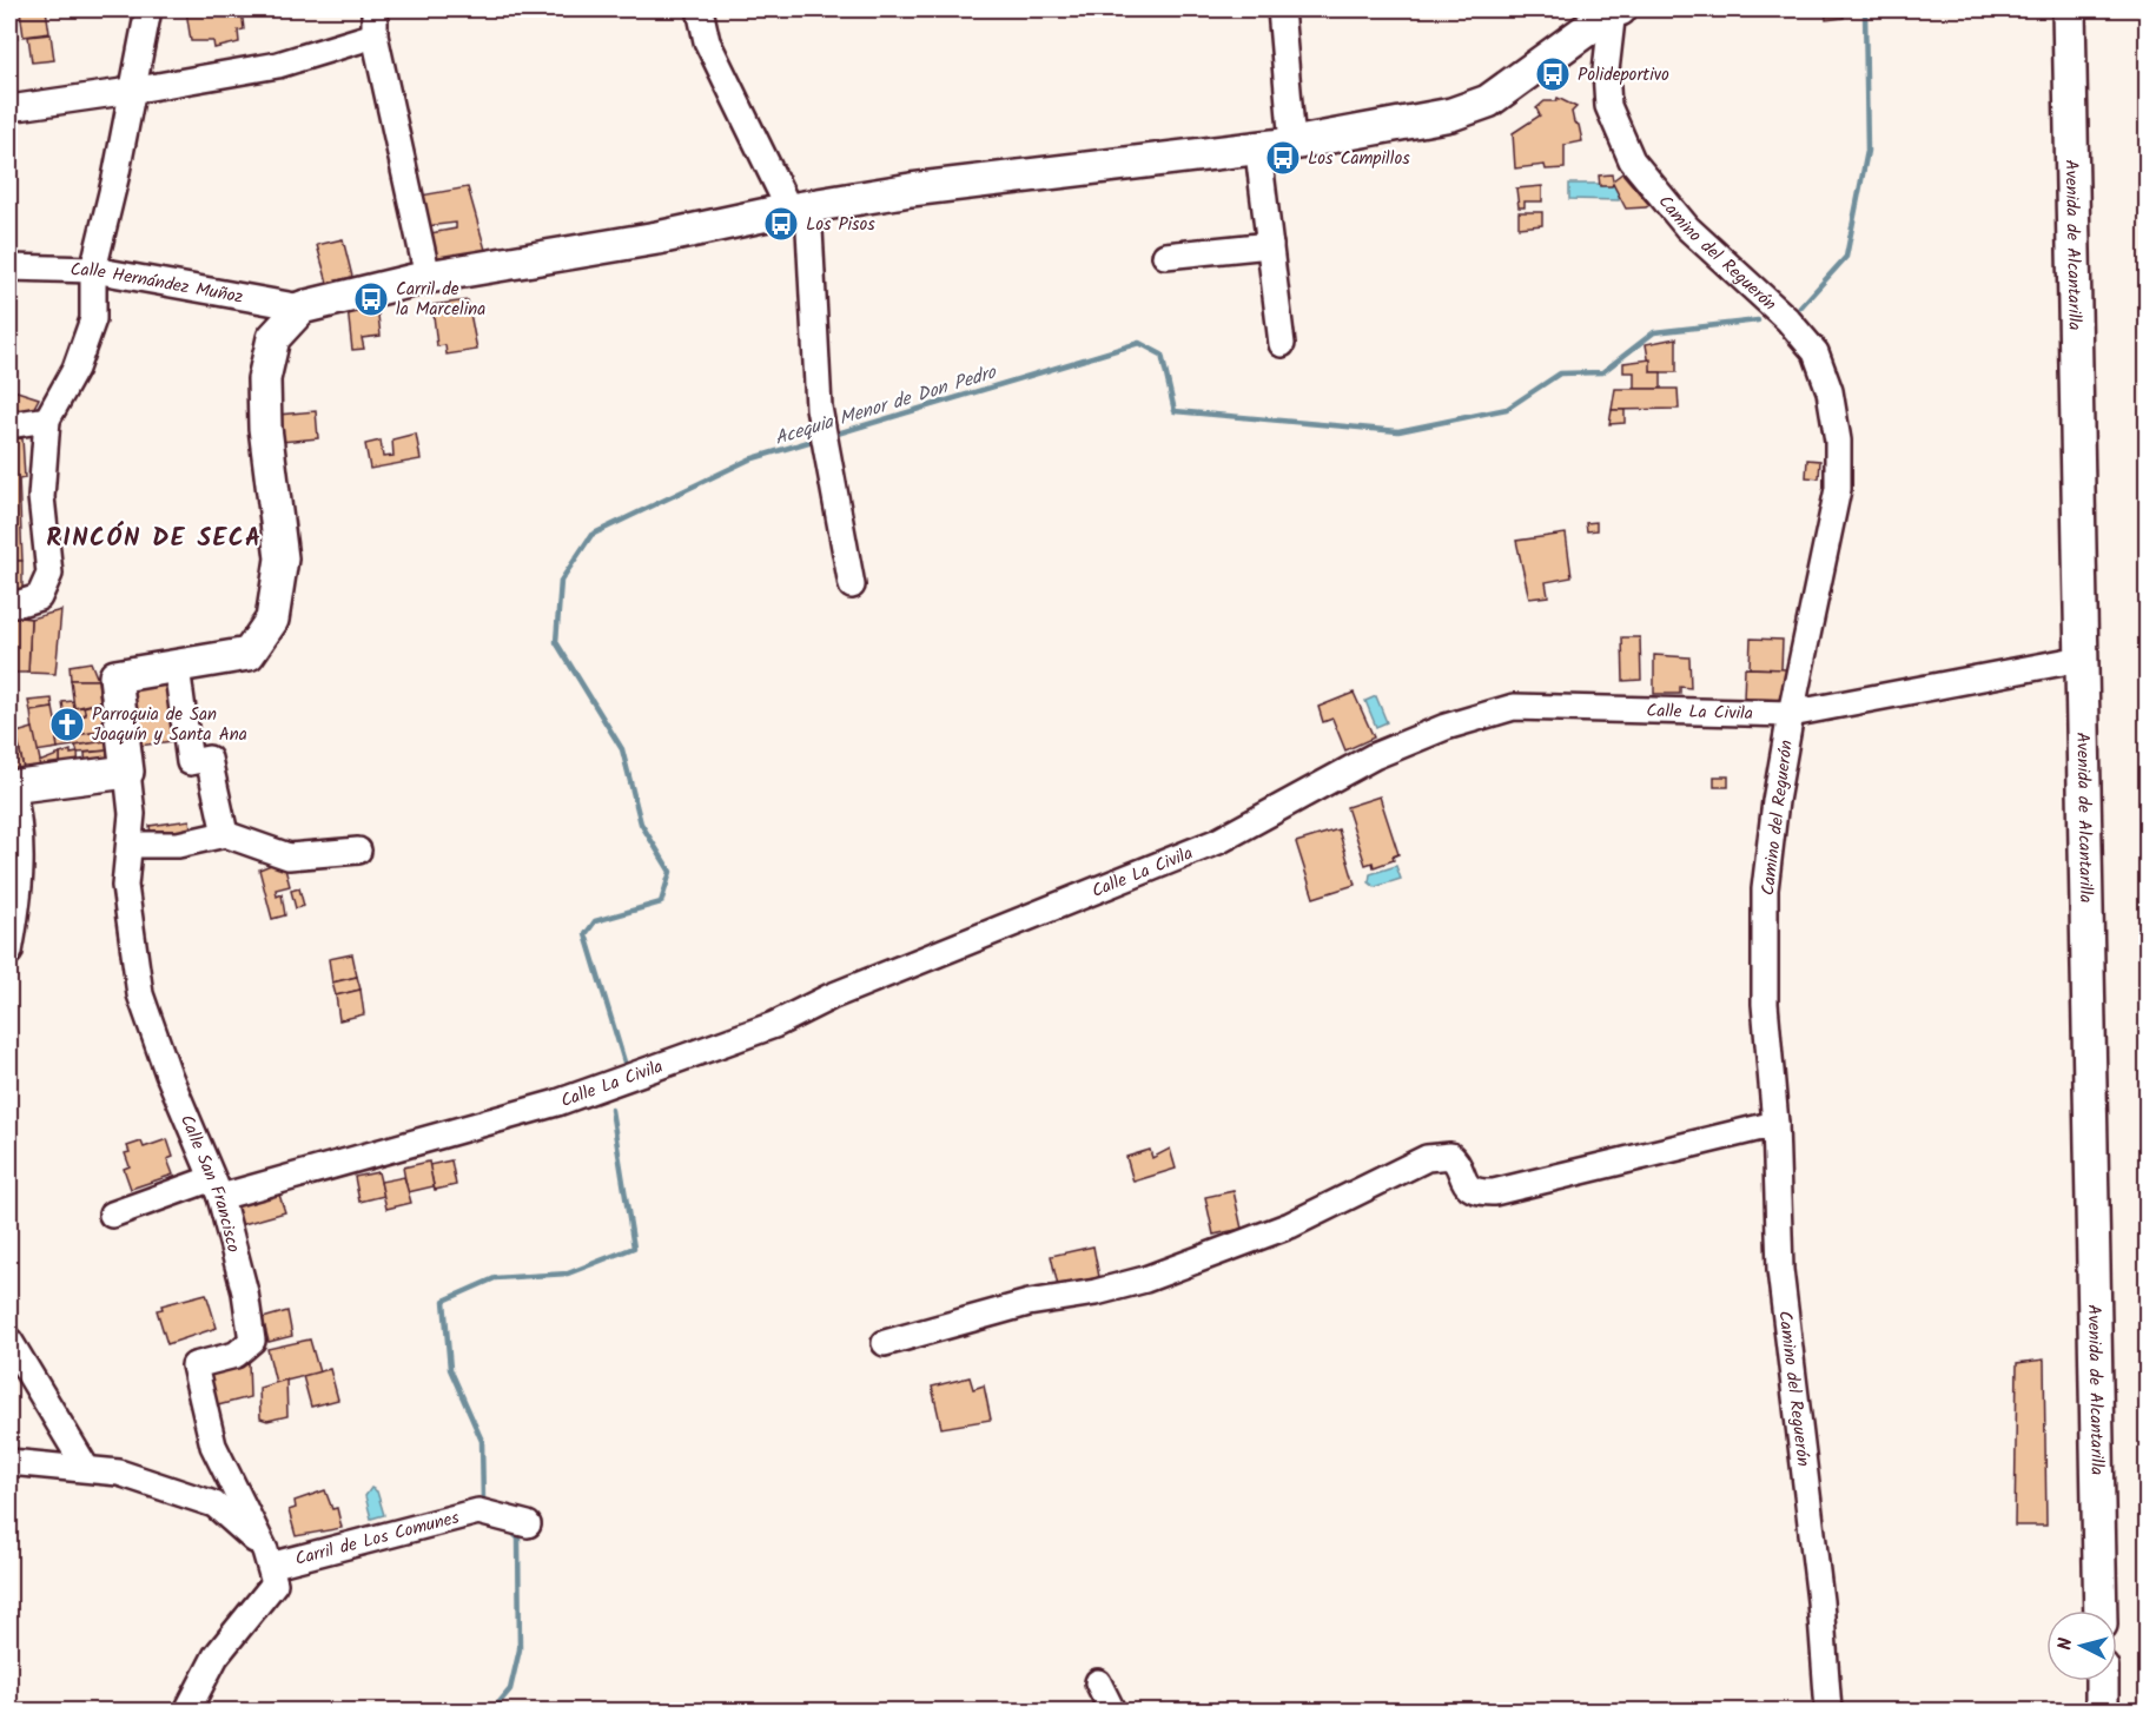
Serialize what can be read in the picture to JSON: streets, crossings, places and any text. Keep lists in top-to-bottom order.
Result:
{
  "streets": {
    "main road": ["Avenida de Alcantarilla"],
    "street": [
      "Camino del Reguerón",
      "Calle Hernández Muñoz",
      "Calle La Civila",
      "Calle San Francisco",
      "Carril de Los Comunes"
    ]
  },
  "crossings": [
    ["Avenida de Alcantarilla", "Calle La Civila"],
    ["Camino del Reguerón", "Calle La Civila"],
    ["Calle La Civila", "Calle San Francisco"],
    ["Calle San Francisco", "Carril de Los Comunes"]
  ],
  "districts": ["RINCÓN DE SECA"],
  "water": ["Acequia Menor de Don Pedro"],
  "places": {
    "bus stop": [
      "Polideportivo",
      "Los Campillos",
      "Los Pisos",
      "Carril de la Marcelina"
    ],
    "church": ["Parroquia de San Joaquín y Santa Ana"]
  },
  "north": "left"
}
